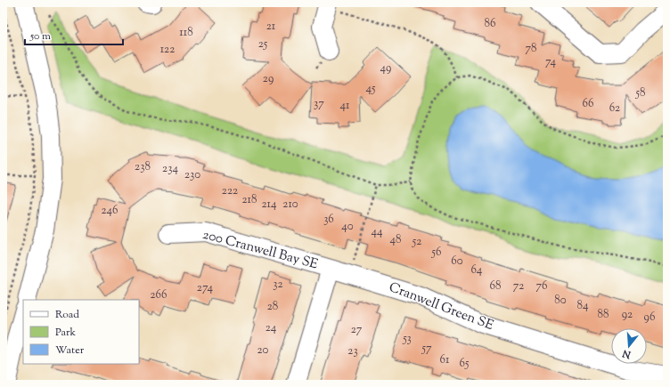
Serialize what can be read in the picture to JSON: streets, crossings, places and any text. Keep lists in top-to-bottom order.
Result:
{
  "streets": {
    "street": ["200 Cranwell Bay SE", "Cranwell Green SE"]
  },
  "crossings": [
    ["200 Cranwell Bay SE", "Cranwell Green SE"]
  ],
  "house_numbers": [
    "86",
    "21",
    "118",
    "25",
    "78",
    "122",
    "74",
    "49",
    "29",
    "45",
    "58",
    "37",
    "66",
    "41",
    "62",
    "238",
    "234",
    "230",
    "222",
    "218",
    "214",
    "210",
    "246",
    "36",
    "40",
    "44",
    "48",
    "52",
    "56",
    "60",
    "64",
    "32",
    "68",
    "72",
    "76",
    "274",
    "266",
    "80",
    "84",
    "28",
    "88",
    "92",
    "96",
    "24",
    "27",
    "53",
    "57",
    "20",
    "23",
    "61",
    "65"
  ],
  "legend": ["Road", "Park", "Water"],
  "scale_bar": "50 m",
  "north": "bottom"
}
